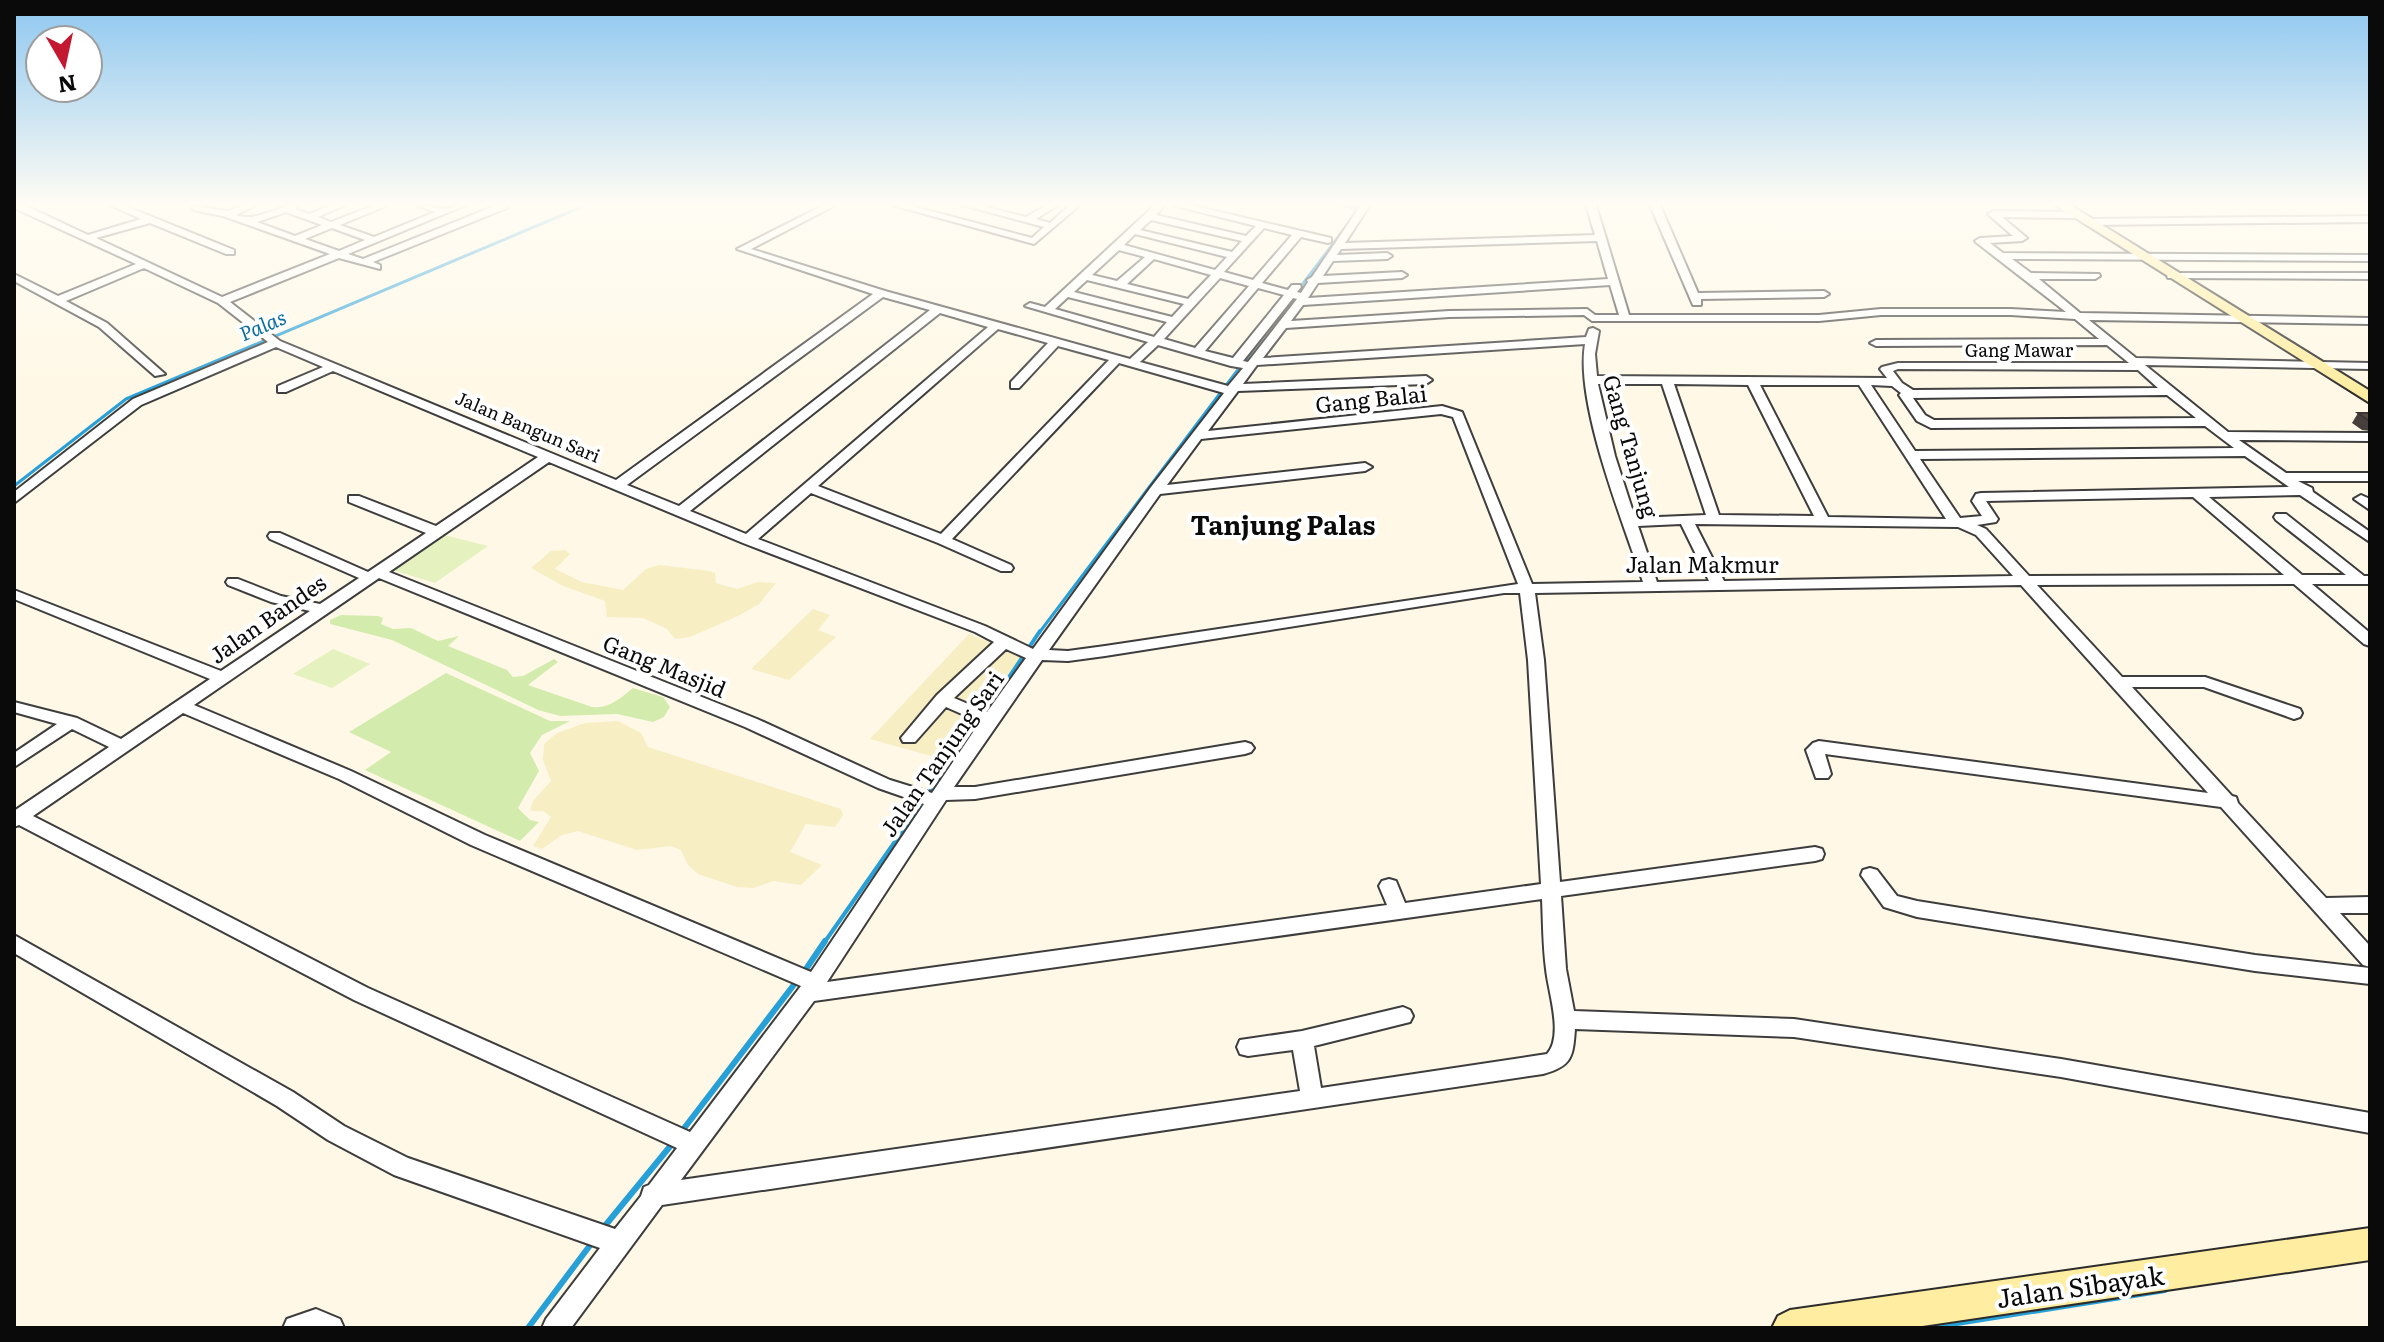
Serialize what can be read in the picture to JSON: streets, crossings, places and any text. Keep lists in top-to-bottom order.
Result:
{
  "streets": {
    "street": [
      "Gang Mawar",
      "Gang Balai",
      "Jalan Bangun Sari",
      "Gang Tanjung",
      "Jalan Makmur",
      "Jalan Bandes",
      "Gang Masjid",
      "Jalan Tanjung Sari",
      "Jalan Sibayak"
    ]
  },
  "crossings": [
    ["Gang Balai", "Jalan Makmur"],
    ["Gang Balai", "Jalan Tanjung Sari"],
    ["Jalan Bangun Sari", "Jalan Makmur"],
    ["Jalan Bangun Sari", "Jalan Bandes"],
    ["Jalan Bangun Sari", "Jalan Tanjung Sari"],
    ["Gang Tanjung", "Jalan Makmur"],
    ["Jalan Makmur", "Jalan Tanjung Sari"],
    ["Jalan Bandes", "Gang Masjid"],
    ["Gang Masjid", "Jalan Tanjung Sari"]
  ],
  "districts": ["Tanjung Palas"],
  "water": ["Palas"],
  "north": "bottom"
}
